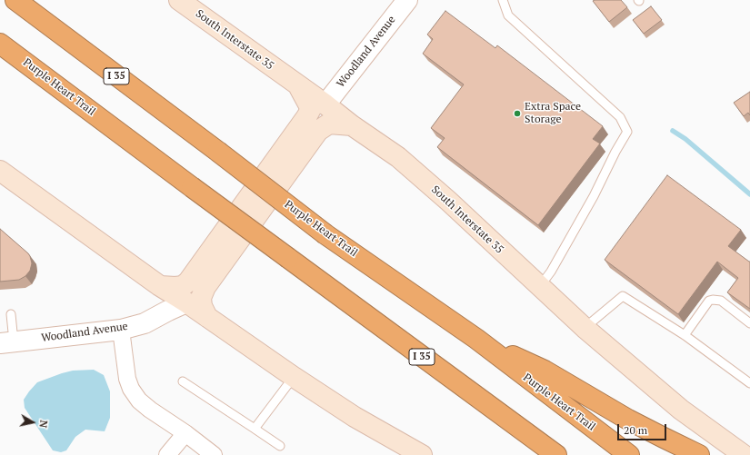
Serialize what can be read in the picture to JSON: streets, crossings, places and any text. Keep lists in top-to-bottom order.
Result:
{
  "streets": {
    "highway": ["I 35", "Purple Heart Trail"],
    "main road": ["South Interstate 35"],
    "street": ["Woodland Avenue"]
  },
  "crossings": [
    ["South Interstate 35", "Woodland Avenue"]
  ],
  "places": ["Extra Space Storage"],
  "scale_bar": "20 m",
  "north": "right"
}
